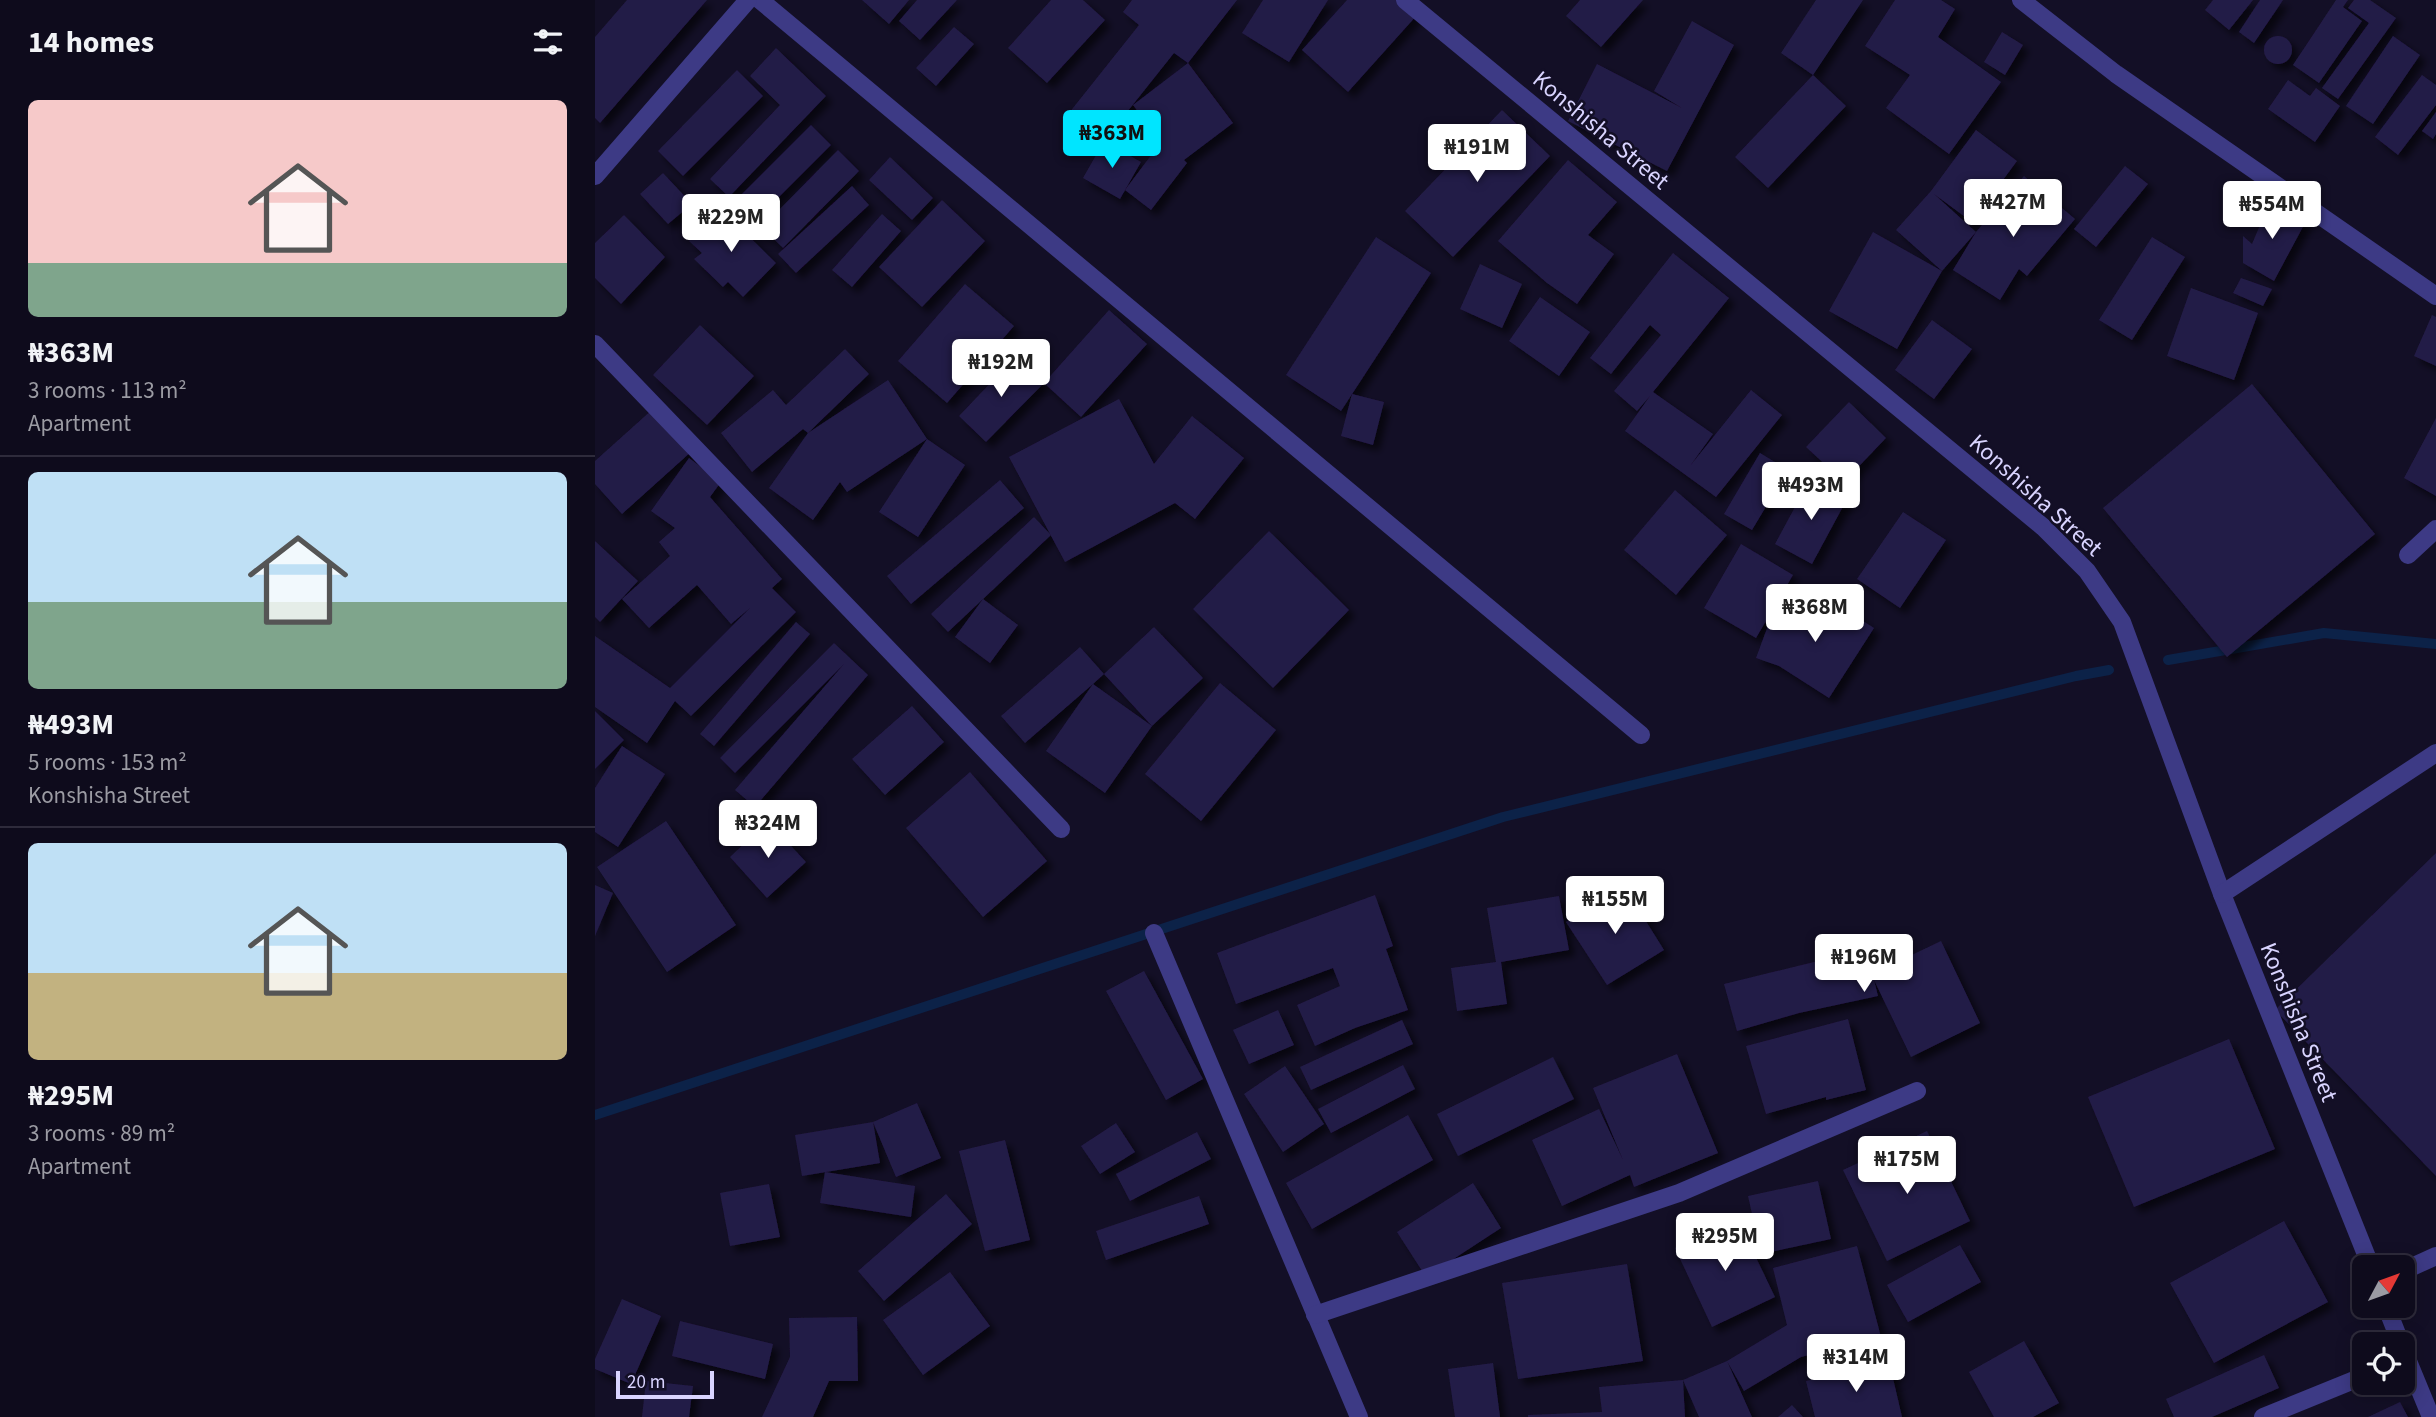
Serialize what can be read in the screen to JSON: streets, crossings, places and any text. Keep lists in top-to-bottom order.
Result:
{
  "streets": {
    "street": ["Konshisha Street"]
  },
  "scale_bar": "20 m",
  "north": "top right",
  "page": {
    "heading": "14 homes",
    "list": [
      {
        "name": "₦363M",
        "note": "3 rooms · 113 m² · Apartment"
      },
      {
        "name": "₦493M",
        "note": "5 rooms · 153 m² · Konshisha Street"
      },
      {
        "name": "₦295M",
        "note": "3 rooms · 89 m² · Apartment"
      }
    ],
    "price": [
      "₦363M",
      "₦191M",
      "₦427M",
      "₦554M",
      "₦229M",
      "₦192M",
      "₦493M",
      "₦368M",
      "₦324M",
      "₦155M",
      "₦196M",
      "₦175M",
      "₦295M",
      "₦314M"
    ],
    "scale": "20 m"
  }
}
